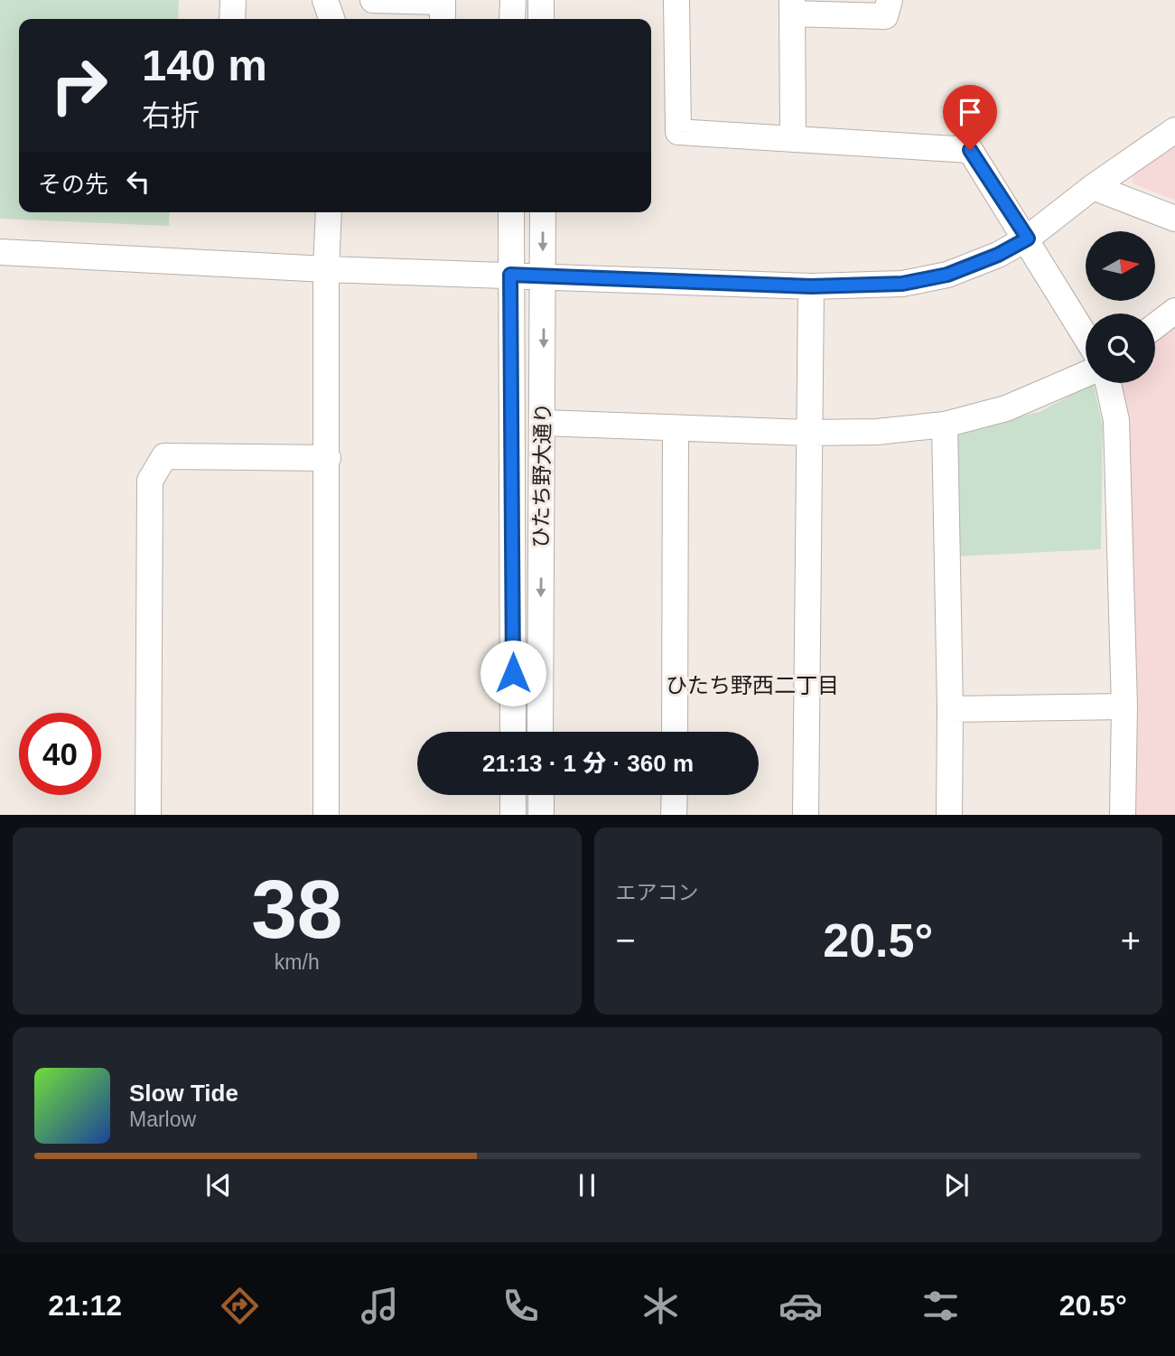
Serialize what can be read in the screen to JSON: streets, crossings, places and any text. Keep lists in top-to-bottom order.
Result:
{
  "streets": {
    "street": ["ひたち野大通り"]
  },
  "districts": ["ひたち野西二丁目"],
  "north": "right",
  "page": {
    "turn": ["140 m", "右折"],
    "then": "その先",
    "limit": "40",
    "trip": "21:13 · 1 分 · 360 m",
    "tile": [
      ["38", "km/h"],
      "エアコン"
    ],
    "heat": ["−", "20.5°", "+"],
    "song": ["Slow Tide", "Marlow"],
    "tabs": ["21:12", "20.5°"]
  }
}
